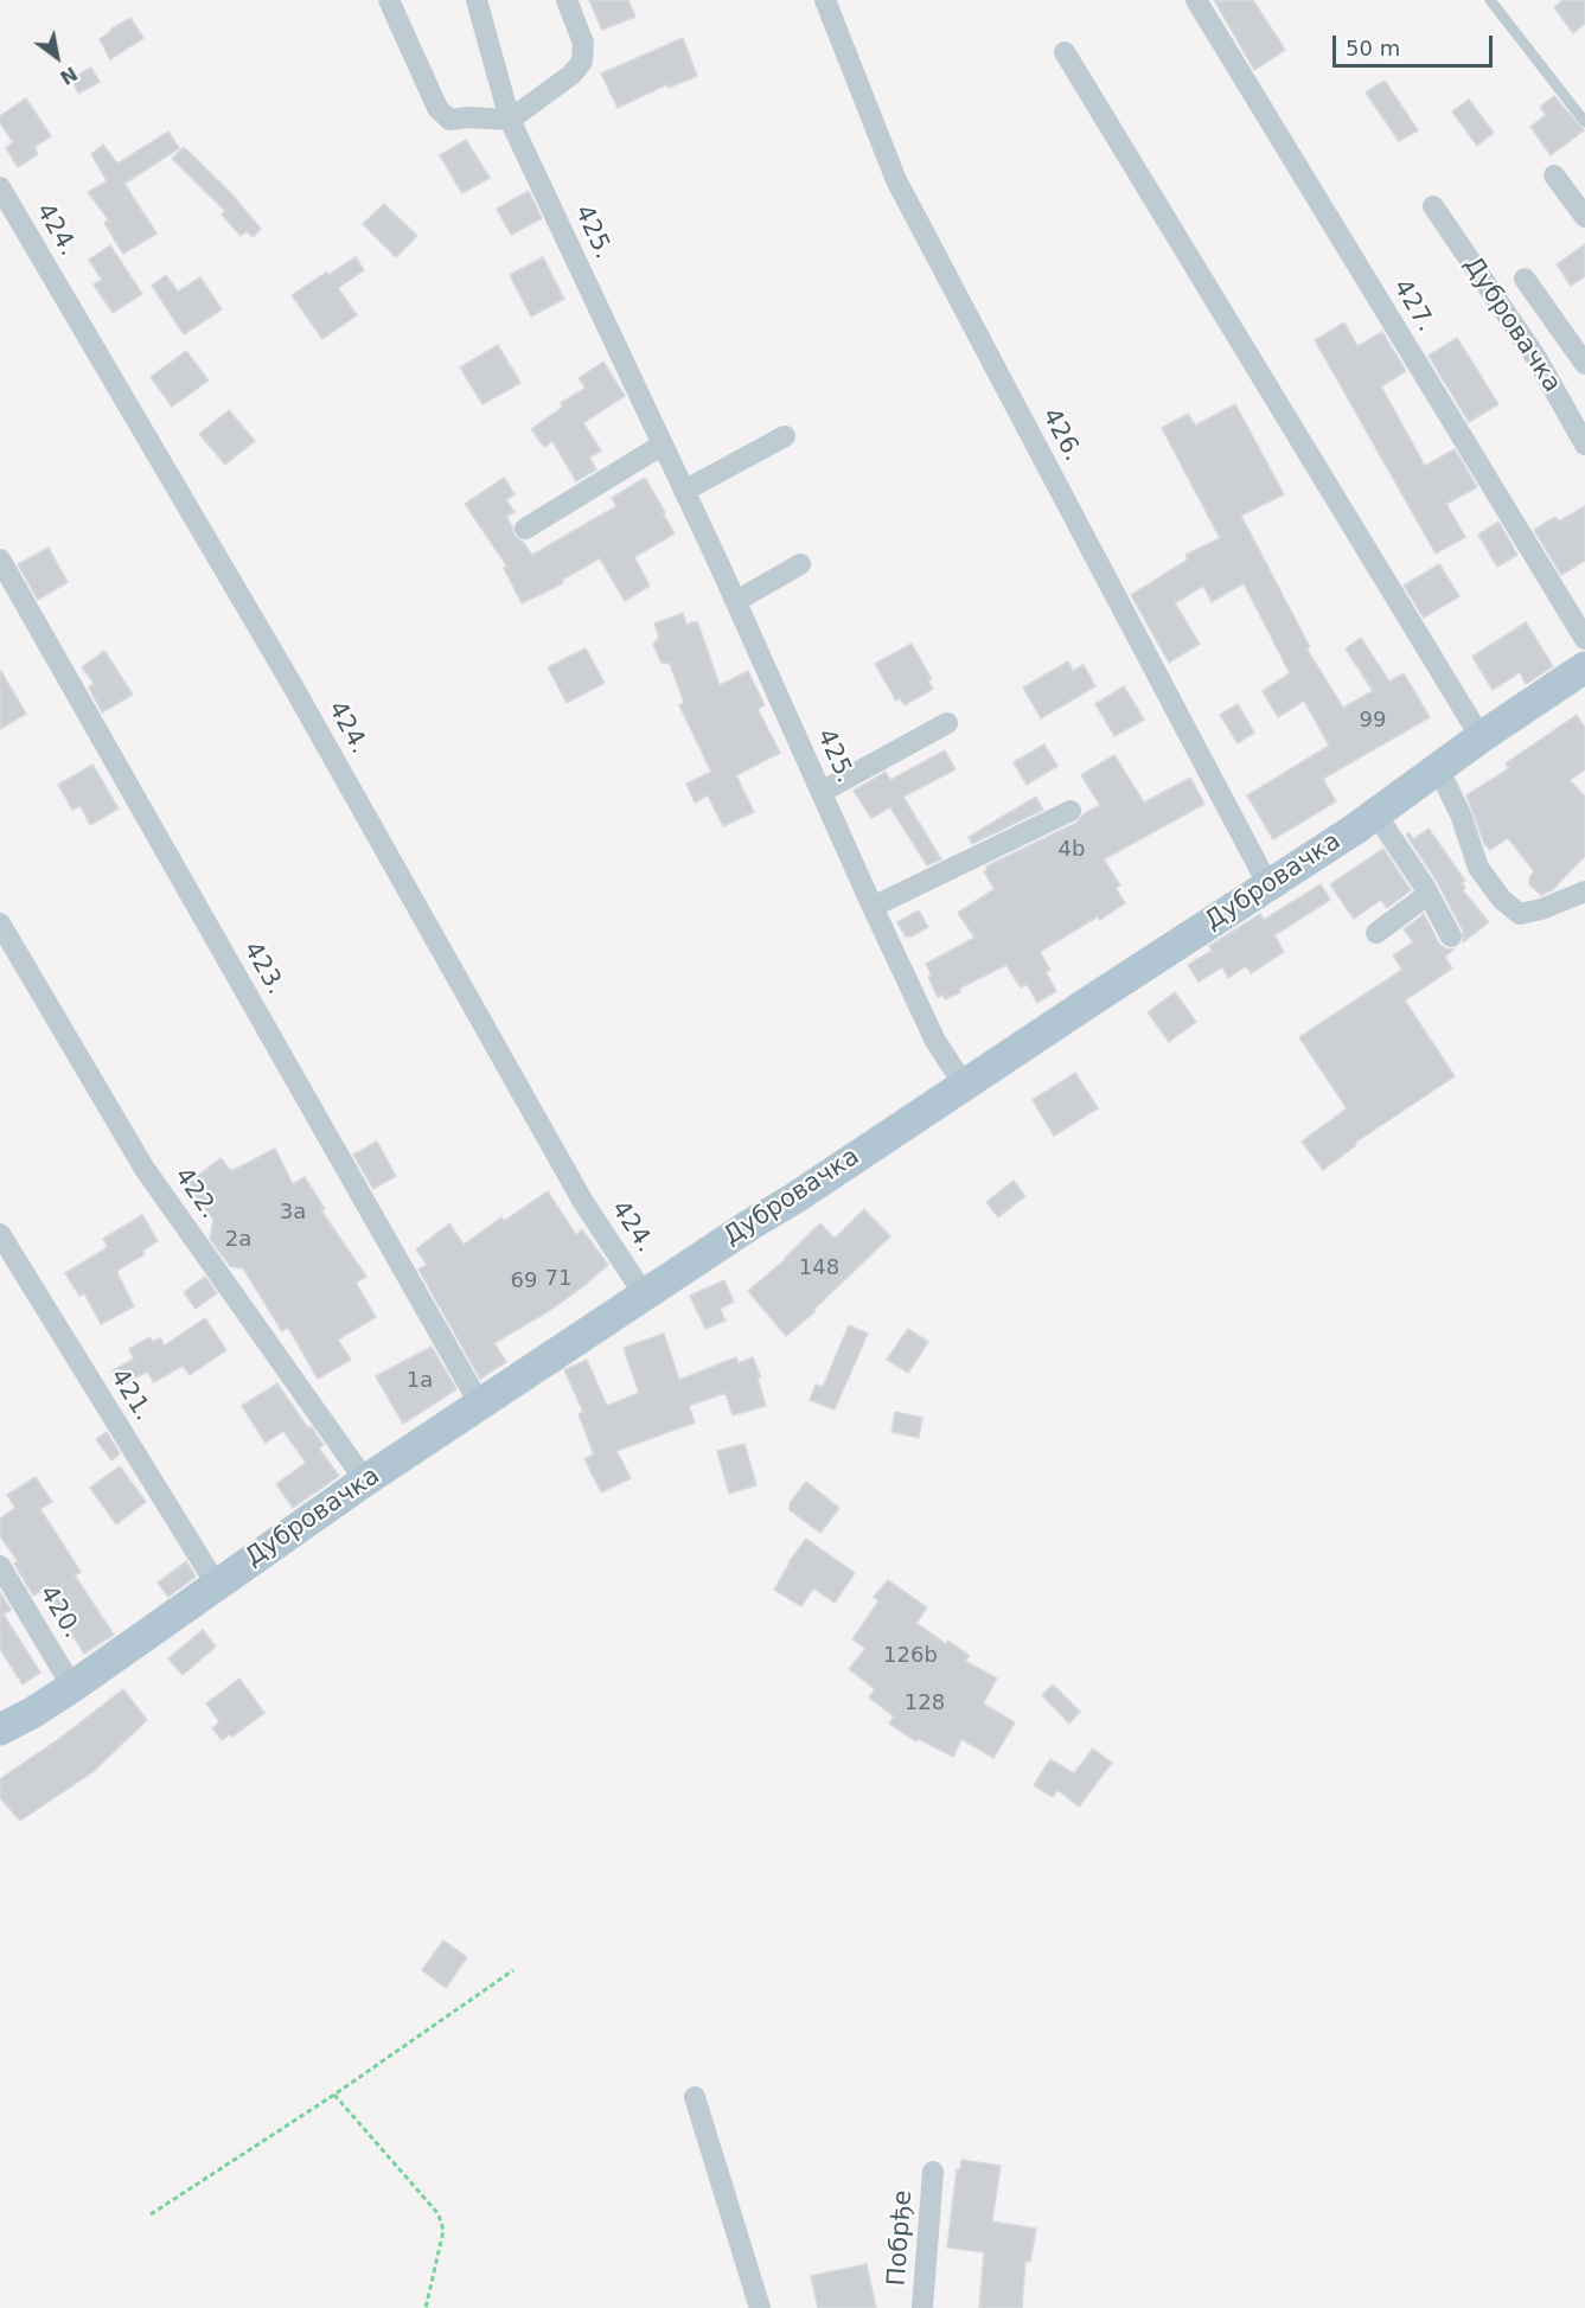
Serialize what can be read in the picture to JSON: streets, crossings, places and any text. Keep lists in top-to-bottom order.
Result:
{
  "streets": {
    "main road": ["Дубровачка"],
    "street": [
      "424.",
      "425.",
      "427.",
      "426.",
      "423.",
      "422.",
      "421.",
      "420.",
      "Побрђе"
    ]
  },
  "crossings": [
    ["424.", "Дубровачка"],
    ["425.", "Дубровачка"],
    ["Дубровачка", "426."],
    ["Дубровачка", "423."],
    ["Дубровачка", "422."],
    ["Дубровачка", "421."],
    ["Дубровачка", "420."]
  ],
  "house_numbers": [
    "99",
    "4b",
    "3a",
    "2a",
    "148",
    "71",
    "69",
    "1a",
    "126b",
    "128"
  ],
  "scale_bar": "50 m",
  "north": "bottom right"
}
